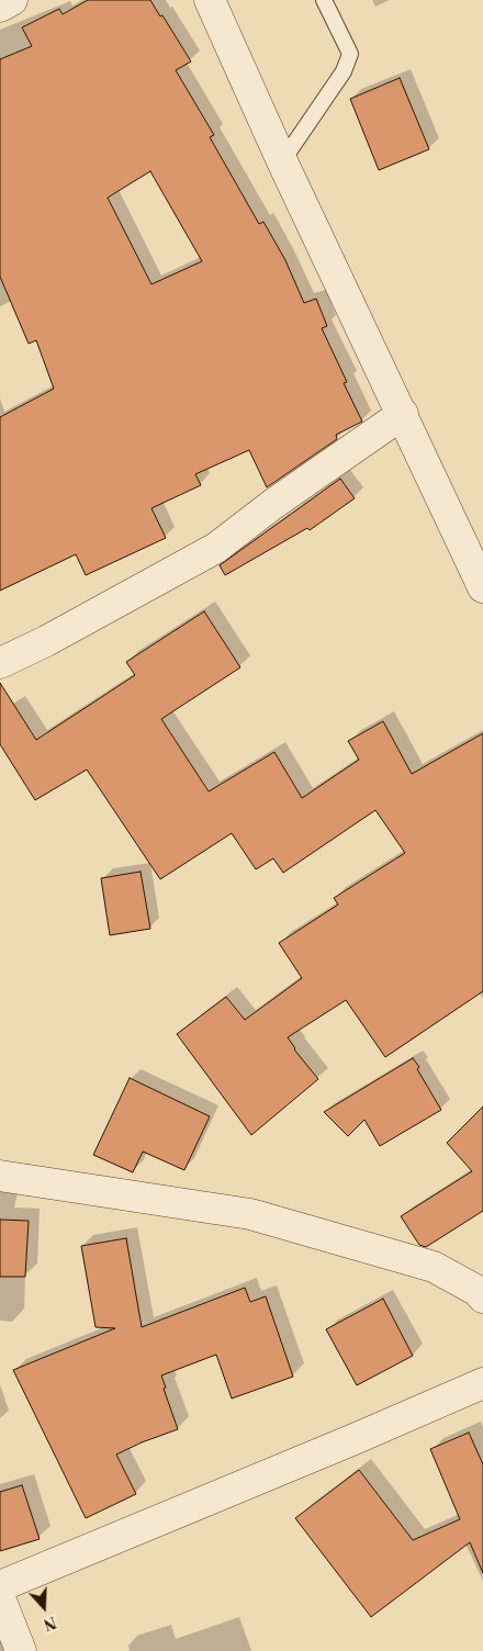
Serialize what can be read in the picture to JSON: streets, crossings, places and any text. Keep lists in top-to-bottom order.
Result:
{
  "north": "bottom"
}
